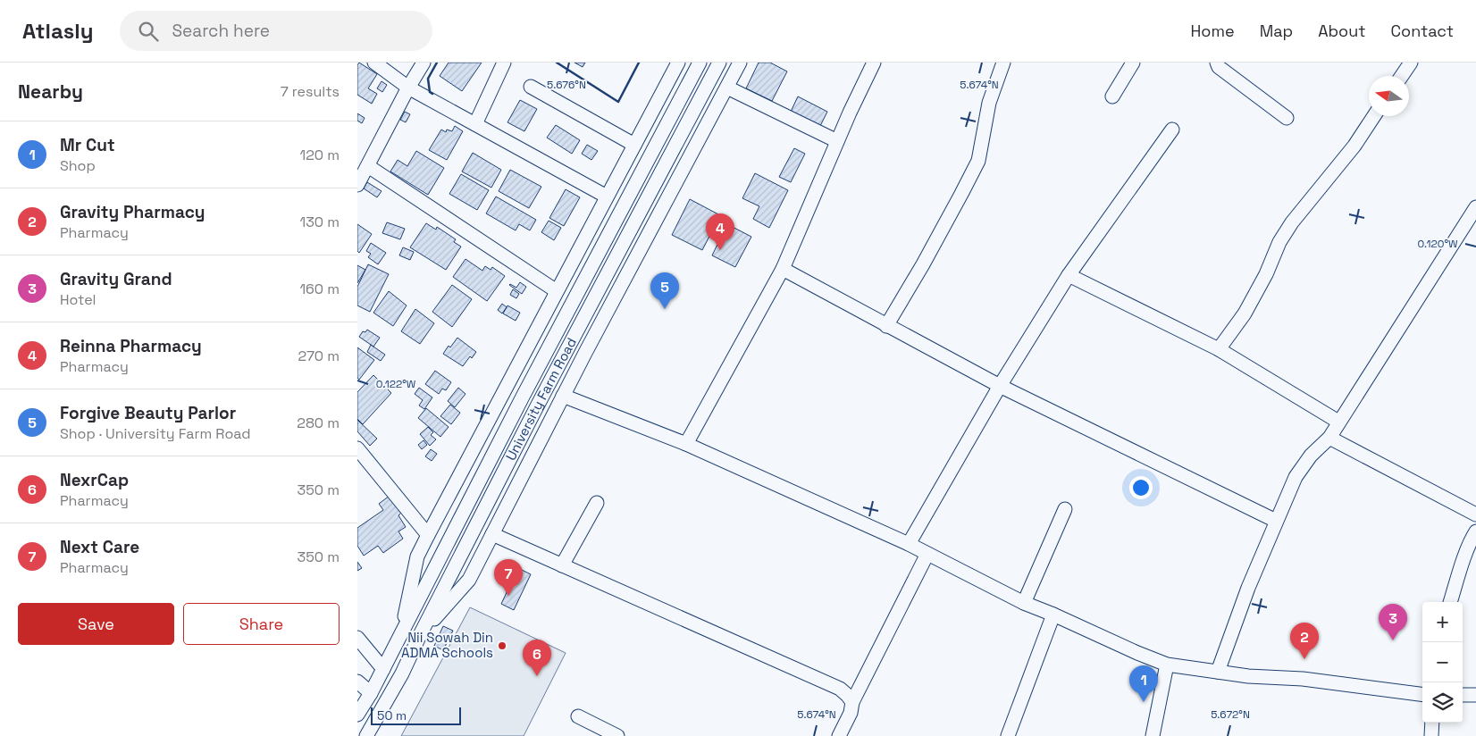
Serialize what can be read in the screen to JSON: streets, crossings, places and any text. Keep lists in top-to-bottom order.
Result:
{
  "streets": {
    "street": ["University Farm Road"]
  },
  "places": ["Nii Sowah Din ADMA Schools"],
  "scale_bar": "50 m",
  "north": "left",
  "page": {
    "header": "Atlasly",
    "search": "Search here",
    "nav": [
      "Home",
      "Map",
      "About",
      "Contact"
    ],
    "heading": ["Nearby", "7 results"],
    "list": [
      {
        "mark": "1",
        "name": "Mr Cut",
        "note": "Shop",
        "value": "120 m"
      },
      {
        "mark": "2",
        "name": "Gravity Pharmacy",
        "note": "Pharmacy",
        "value": "130 m"
      },
      {
        "mark": "3",
        "name": "Gravity Grand",
        "note": "Hotel",
        "value": "160 m"
      },
      {
        "mark": "4",
        "name": "Reinna Pharmacy",
        "note": "Pharmacy",
        "value": "270 m"
      },
      {
        "mark": "5",
        "name": "Forgive Beauty Parlor",
        "note": "Shop · University Farm Road",
        "value": "280 m"
      },
      {
        "mark": "6",
        "name": "NexrCap",
        "note": "Pharmacy",
        "value": "350 m"
      },
      {
        "mark": "7",
        "name": "Next Care",
        "note": "Pharmacy",
        "value": "350 m"
      }
    ],
    "pins": [
      "4",
      "5",
      "7",
      "3",
      "2",
      "6",
      "1"
    ],
    "buttons": ["Save", "Share"],
    "map_buttons": ["+", "−"],
    "scale": "50 m"
  },
  "coordinates": [
    "5.676°N",
    "5.674°N",
    "0.120°W",
    "0.122°W",
    "5.672°N"
  ]
}
